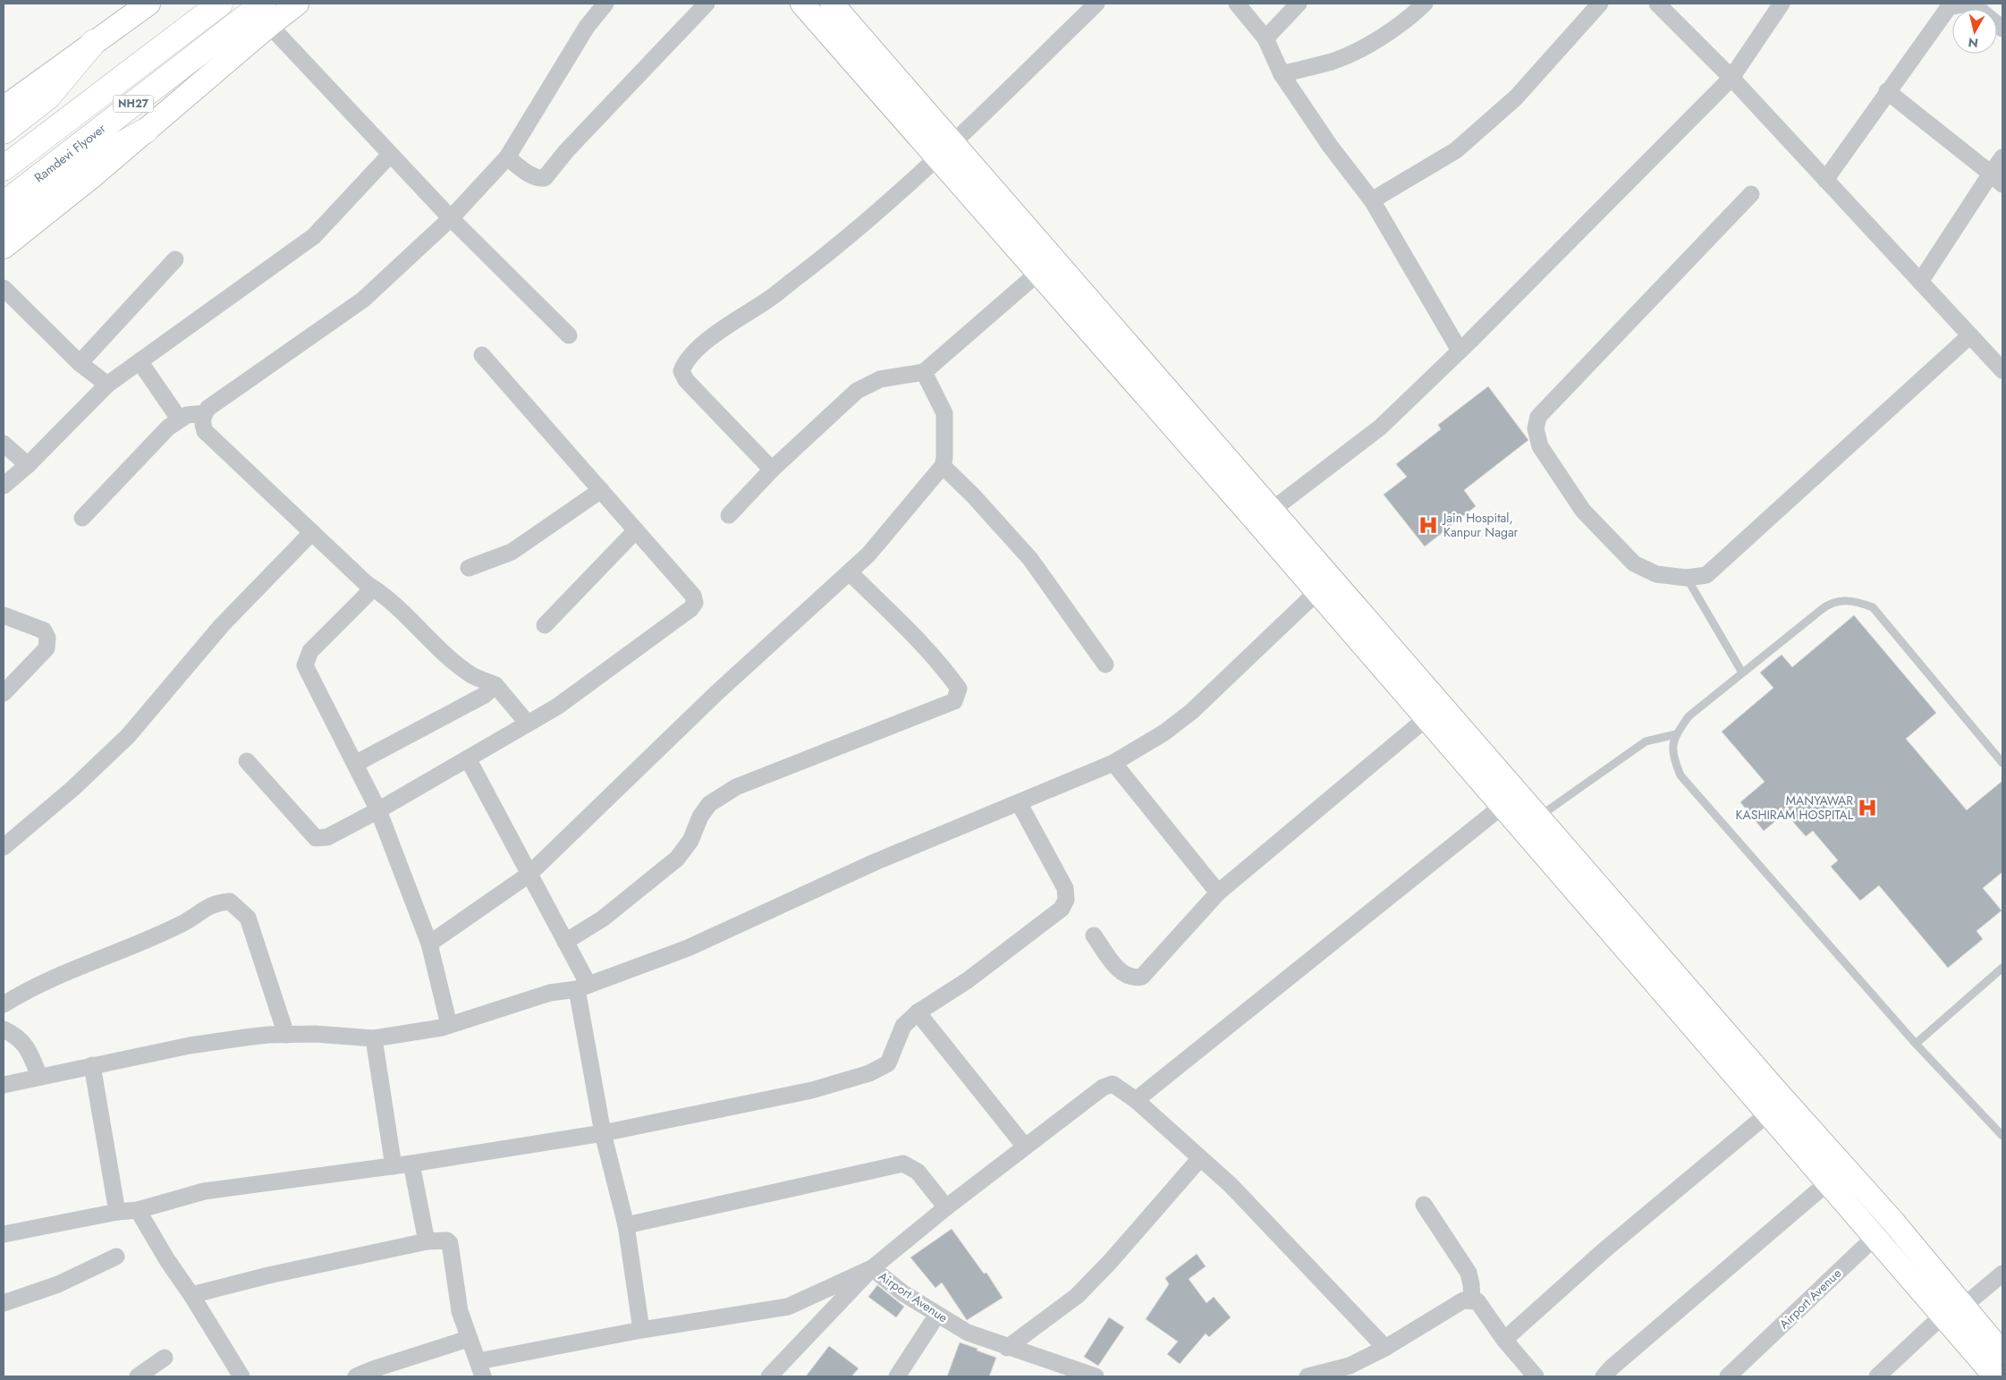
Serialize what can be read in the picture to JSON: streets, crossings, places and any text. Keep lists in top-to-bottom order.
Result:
{
  "streets": {
    "highway": ["NH27", "Ramdevi Flyover"],
    "street": ["Airport Avenue"]
  },
  "places": {
    "hospital": ["Jain Hospital, Kanpur Nagar", "MANYAWAR KASHIRAM HOSPITAL"]
  },
  "north": "bottom"
}
